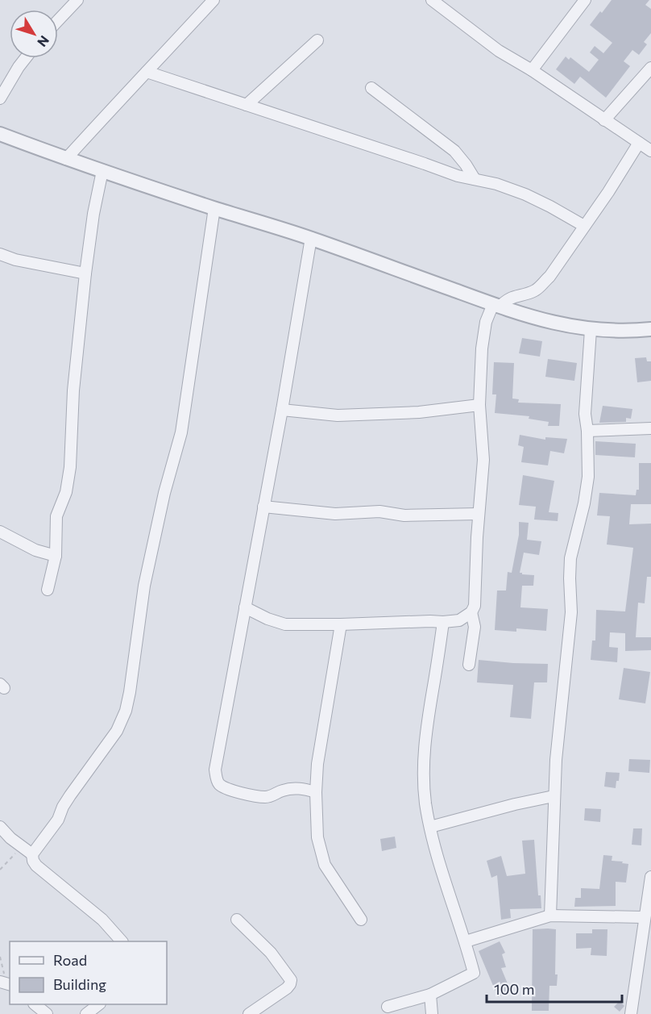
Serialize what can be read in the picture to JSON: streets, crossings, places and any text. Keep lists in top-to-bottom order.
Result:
{
  "legend": ["Road", "Building"],
  "scale_bar": "100 m",
  "north": "bottom right"
}
